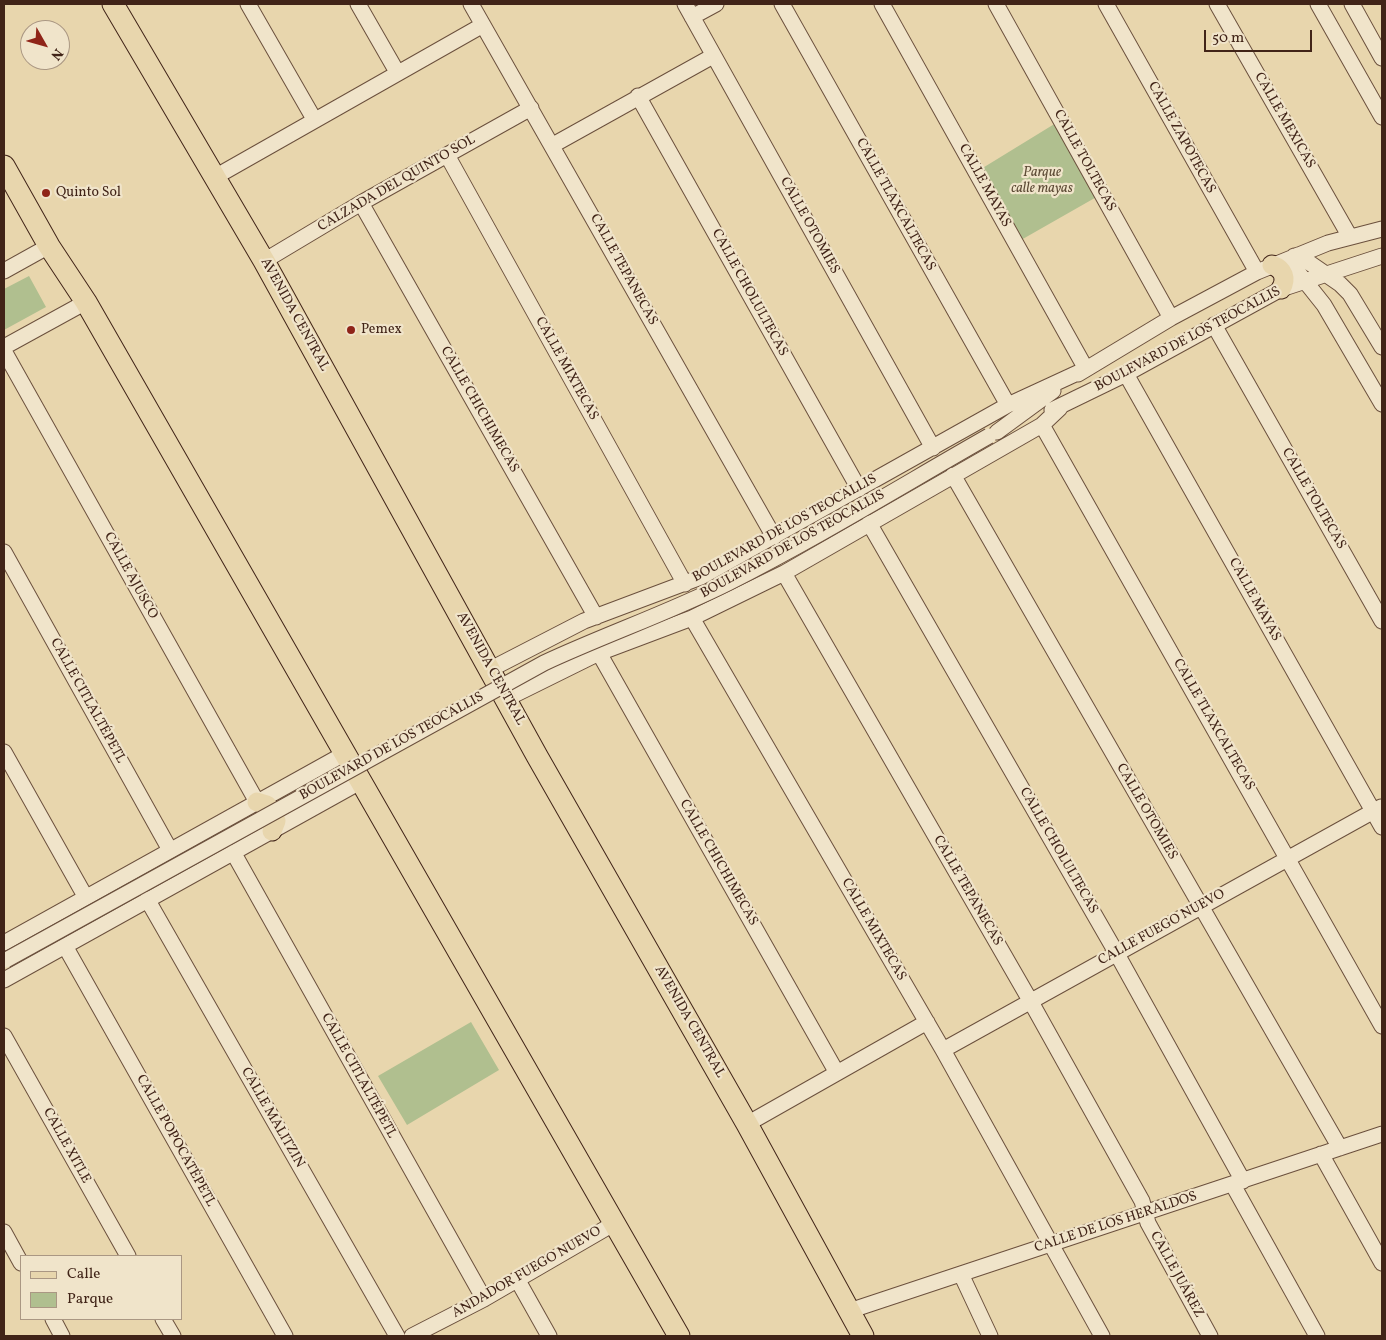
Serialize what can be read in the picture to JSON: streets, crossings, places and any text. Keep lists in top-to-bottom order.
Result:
{
  "streets": {
    "highway": ["AVENIDA CENTRAL"],
    "street": [
      "CALLE MEXICAS",
      "CALLE ZAPOTECAS",
      "CALLE TOLTECAS",
      "CALZADA DEL QUINTO SOL",
      "CALLE MAYAS",
      "CALLE TLAXCALTECAS",
      "CALLE OTOMIES",
      "CALLE TEPANECAS",
      "CALLE CHOLULTECAS",
      "BOULEVARD DE LOS TEOCALLIS",
      "CALLE MIXTECAS",
      "CALLE CHICHIMECAS",
      "CALLE AJUSCO",
      "CALLE CITLALTÉPETL",
      "CALLE FUEGO NUEVO",
      "CALLE MALITZIN",
      "CALLE POPOCATÉPETL",
      "CALLE XITLE",
      "CALLE DE LOS HERALDOS",
      "ANDADOR FUEGO NUEVO",
      "CALLE JUÁREZ"
    ]
  },
  "crossings": [
    ["CALLE MEXICAS", "BOULEVARD DE LOS TEOCALLIS"],
    ["CALLE ZAPOTECAS", "BOULEVARD DE LOS TEOCALLIS"],
    ["CALLE TOLTECAS", "BOULEVARD DE LOS TEOCALLIS"],
    ["CALZADA DEL QUINTO SOL", "CALLE TEPANECAS"],
    ["CALZADA DEL QUINTO SOL", "AVENIDA CENTRAL"],
    ["CALZADA DEL QUINTO SOL", "CALLE MIXTECAS"],
    ["CALZADA DEL QUINTO SOL", "CALLE CHICHIMECAS"],
    ["CALLE MAYAS", "BOULEVARD DE LOS TEOCALLIS"],
    ["CALLE MAYAS", "CALLE FUEGO NUEVO"],
    ["CALLE TLAXCALTECAS", "BOULEVARD DE LOS TEOCALLIS"],
    ["CALLE TLAXCALTECAS", "CALLE FUEGO NUEVO"],
    ["CALLE OTOMIES", "BOULEVARD DE LOS TEOCALLIS"],
    ["CALLE OTOMIES", "CALLE FUEGO NUEVO"],
    ["CALLE OTOMIES", "CALLE DE LOS HERALDOS"],
    ["CALLE TEPANECAS", "BOULEVARD DE LOS TEOCALLIS"],
    ["CALLE TEPANECAS", "CALLE FUEGO NUEVO"],
    ["CALLE TEPANECAS", "CALLE DE LOS HERALDOS"],
    ["CALLE TEPANECAS", "CALLE JUÁREZ"],
    ["CALLE CHOLULTECAS", "BOULEVARD DE LOS TEOCALLIS"],
    ["CALLE CHOLULTECAS", "CALLE FUEGO NUEVO"],
    ["CALLE CHOLULTECAS", "CALLE DE LOS HERALDOS"],
    ["AVENIDA CENTRAL", "BOULEVARD DE LOS TEOCALLIS"],
    ["AVENIDA CENTRAL", "CALLE DE LOS HERALDOS"],
    ["BOULEVARD DE LOS TEOCALLIS", "CALLE MIXTECAS"],
    ["BOULEVARD DE LOS TEOCALLIS", "CALLE CHICHIMECAS"],
    ["BOULEVARD DE LOS TEOCALLIS", "CALLE AJUSCO"],
    ["BOULEVARD DE LOS TEOCALLIS", "CALLE CITLALTÉPETL"],
    ["BOULEVARD DE LOS TEOCALLIS", "CALLE MALITZIN"],
    ["BOULEVARD DE LOS TEOCALLIS", "CALLE POPOCATÉPETL"],
    ["CALLE MIXTECAS", "CALLE FUEGO NUEVO"],
    ["CALLE MIXTECAS", "CALLE DE LOS HERALDOS"],
    ["CALLE CITLALTÉPETL", "ANDADOR FUEGO NUEVO"],
    ["CALLE DE LOS HERALDOS", "CALLE JUÁREZ"]
  ],
  "parks": ["Parque calle mayas"],
  "places": ["Quinto Sol", "Pemex"],
  "legend": ["Calle", "Parque"],
  "scale_bar": "50 m",
  "north": "bottom right"
}
